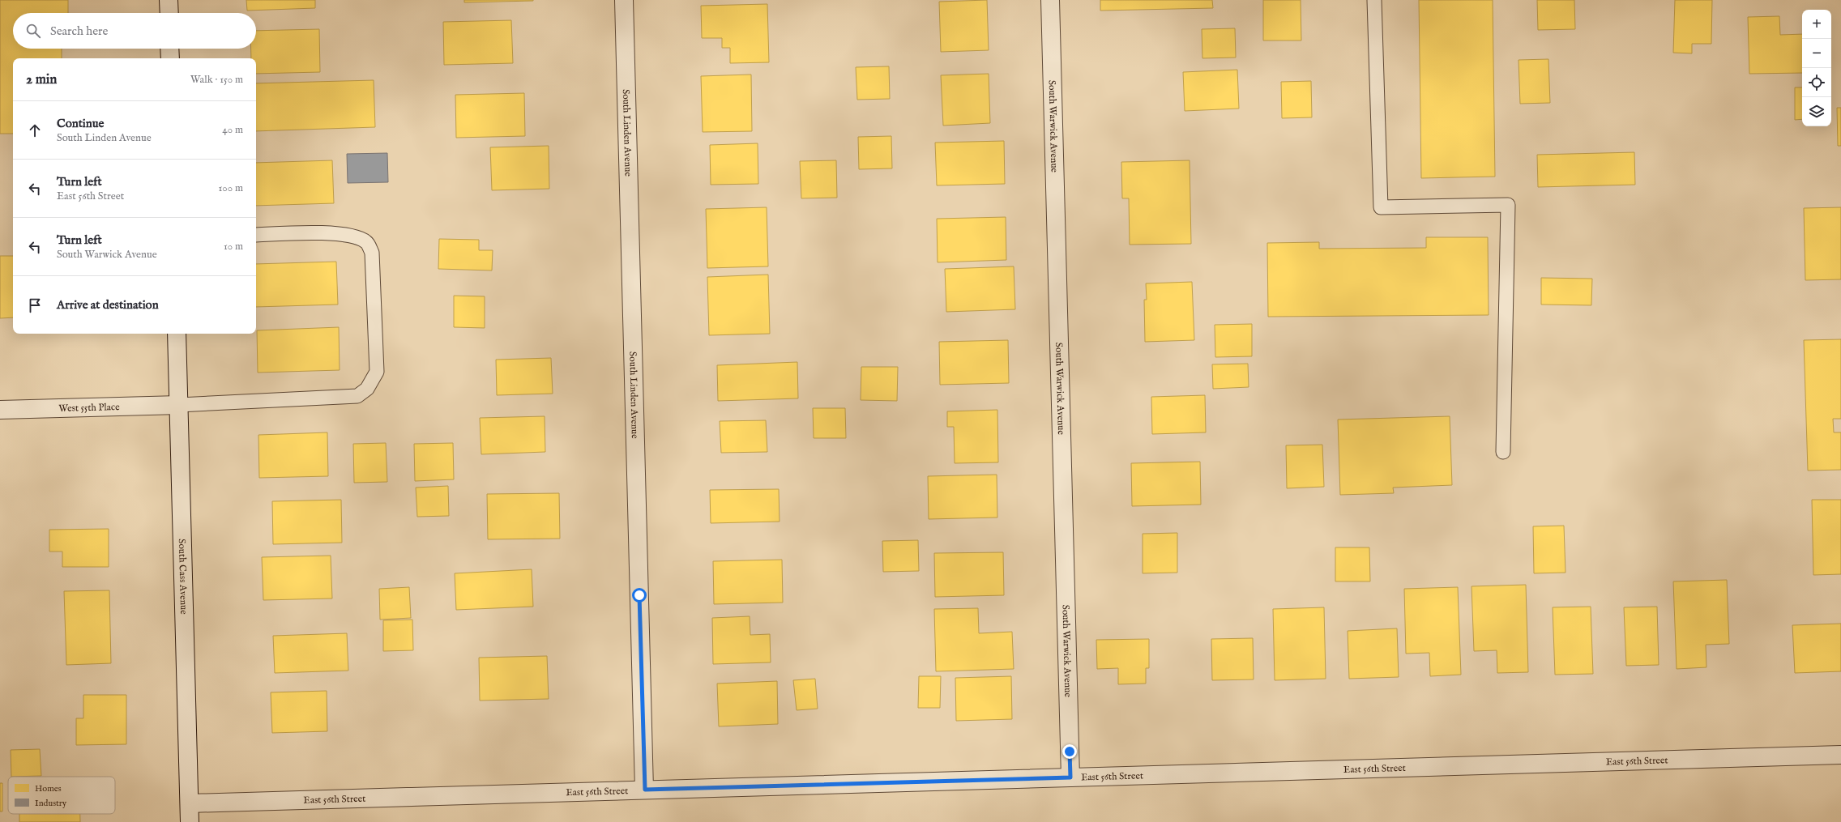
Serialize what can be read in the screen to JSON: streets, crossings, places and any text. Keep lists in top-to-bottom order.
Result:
{
  "streets": {
    "street": [
      "South Warwick Avenue",
      "South Linden Avenue",
      "West 55th Place",
      "South Cass Avenue",
      "East 56th Street"
    ]
  },
  "crossings": [
    ["South Warwick Avenue", "East 56th Street"],
    ["South Linden Avenue", "East 56th Street"],
    ["West 55th Place", "South Cass Avenue"],
    ["South Cass Avenue", "East 56th Street"]
  ],
  "legend": ["Homes", "Industry"],
  "page": {
    "map_buttons": ["+", "−"],
    "search": "Search here",
    "heading": ["2 min", "Walk · 150 m"],
    "list": [
      ["Continue", "South Linden Avenue", "40 m"],
      ["Turn left", "East 56th Street", "100 m"],
      ["Turn left", "South Warwick Avenue", "10 m"],
      "Arrive at destination"
    ]
  }
}
